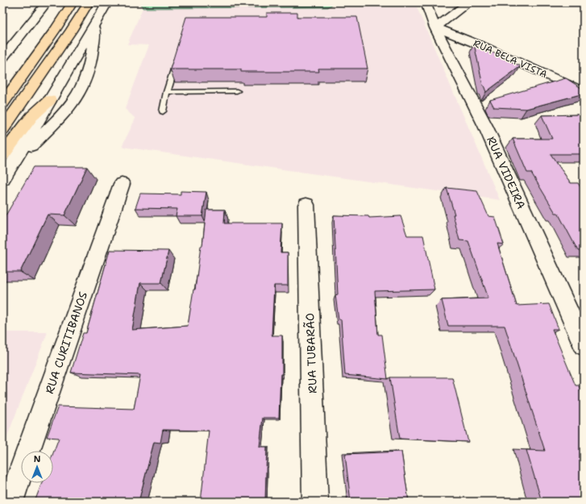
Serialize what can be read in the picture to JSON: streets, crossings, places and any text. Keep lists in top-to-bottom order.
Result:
{
  "streets": {
    "street": [
      "RUA BELA VISTA",
      "RUA VIDEIRA",
      "RUA CURITIBANOS",
      "RUA TUBARÃO"
    ]
  },
  "crossings": [
    ["RUA BELA VISTA", "RUA VIDEIRA"]
  ],
  "north": "top"
}
